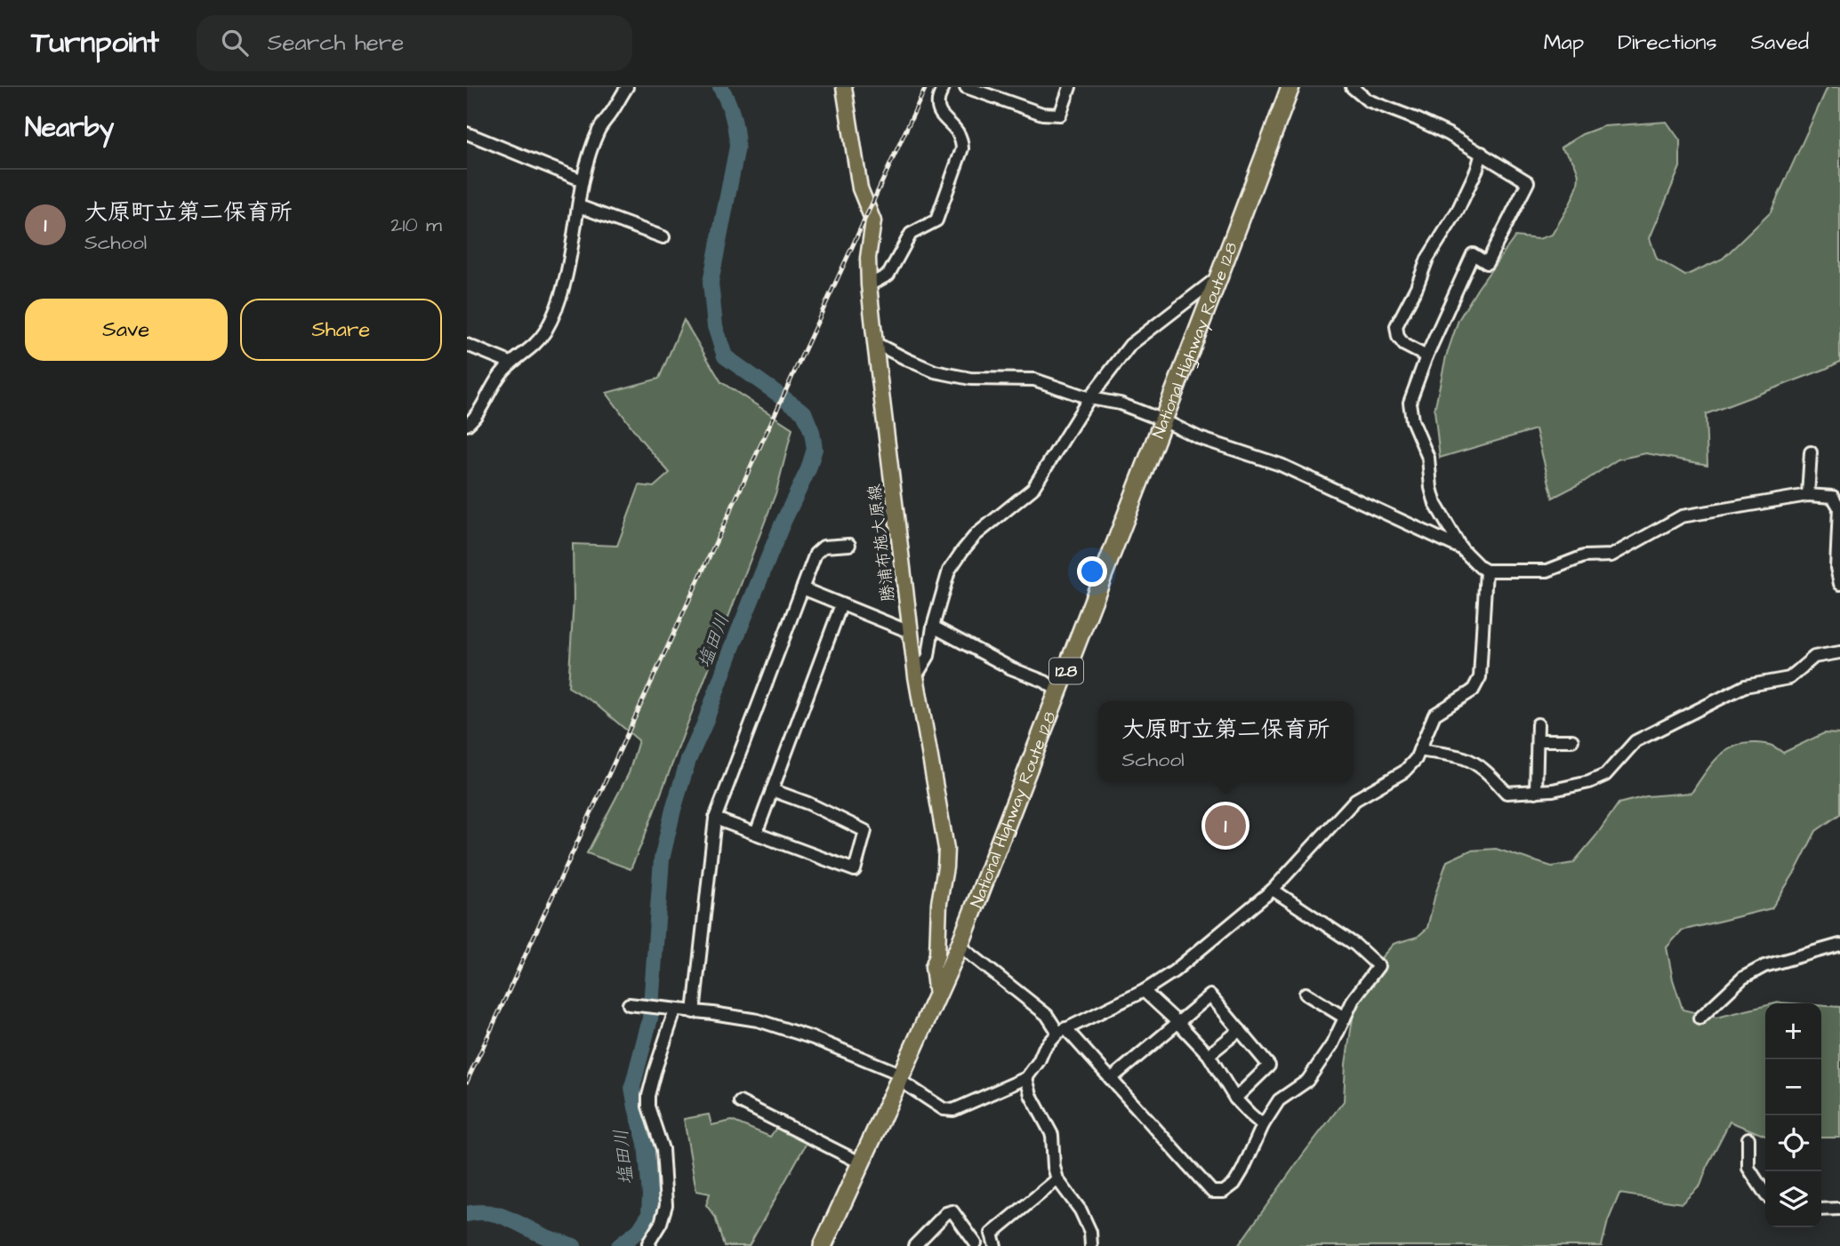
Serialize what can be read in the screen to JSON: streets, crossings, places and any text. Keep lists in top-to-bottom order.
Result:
{
  "streets": {
    "highway": ["National Highway Route 128", "128"],
    "main road": ["勝浦布施大原線"]
  },
  "crossings": [
    ["National Highway Route 128", "勝浦布施大原線"]
  ],
  "water": ["塩田川"],
  "page": {
    "header": "Turnpoint",
    "search": "Search here",
    "nav": ["Map", "Directions", "Saved"],
    "heading": "Nearby",
    "list": [
      {
        "mark": "1",
        "name": "大原町立第二保育所",
        "note": "School",
        "value": "210 m"
      }
    ],
    "buttons": ["Save", "Share"],
    "popup": ["大原町立第二保育所", "School"],
    "pins": "1",
    "map_buttons": ["+", "−"]
  }
}
